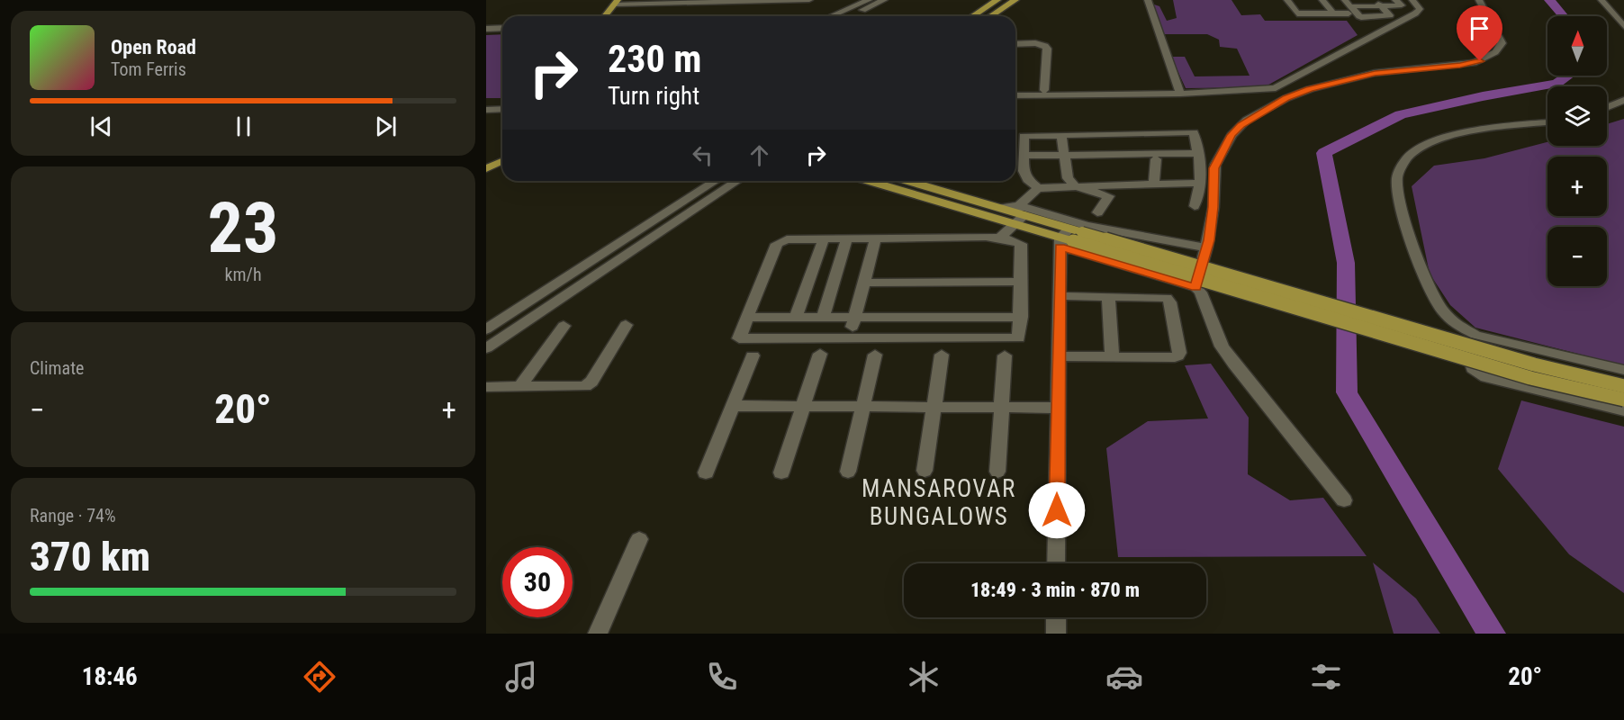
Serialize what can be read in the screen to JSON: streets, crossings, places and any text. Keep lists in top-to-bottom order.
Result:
{
  "districts": ["MANSAROVAR BUNGALOWS"],
  "north": "top",
  "page": {
    "map_buttons": ["+", "−"],
    "turn": ["230 m", "Turn right"],
    "song": ["Open Road", "Tom Ferris"],
    "tile": [
      ["23", "km/h"],
      "Climate",
      ["Range · 74%", "370 km"]
    ],
    "heat": ["−", "20°", "+"],
    "limit": "30",
    "trip": "18:49 · 3 min · 870 m",
    "tabs": ["18:46", "20°"]
  }
}
